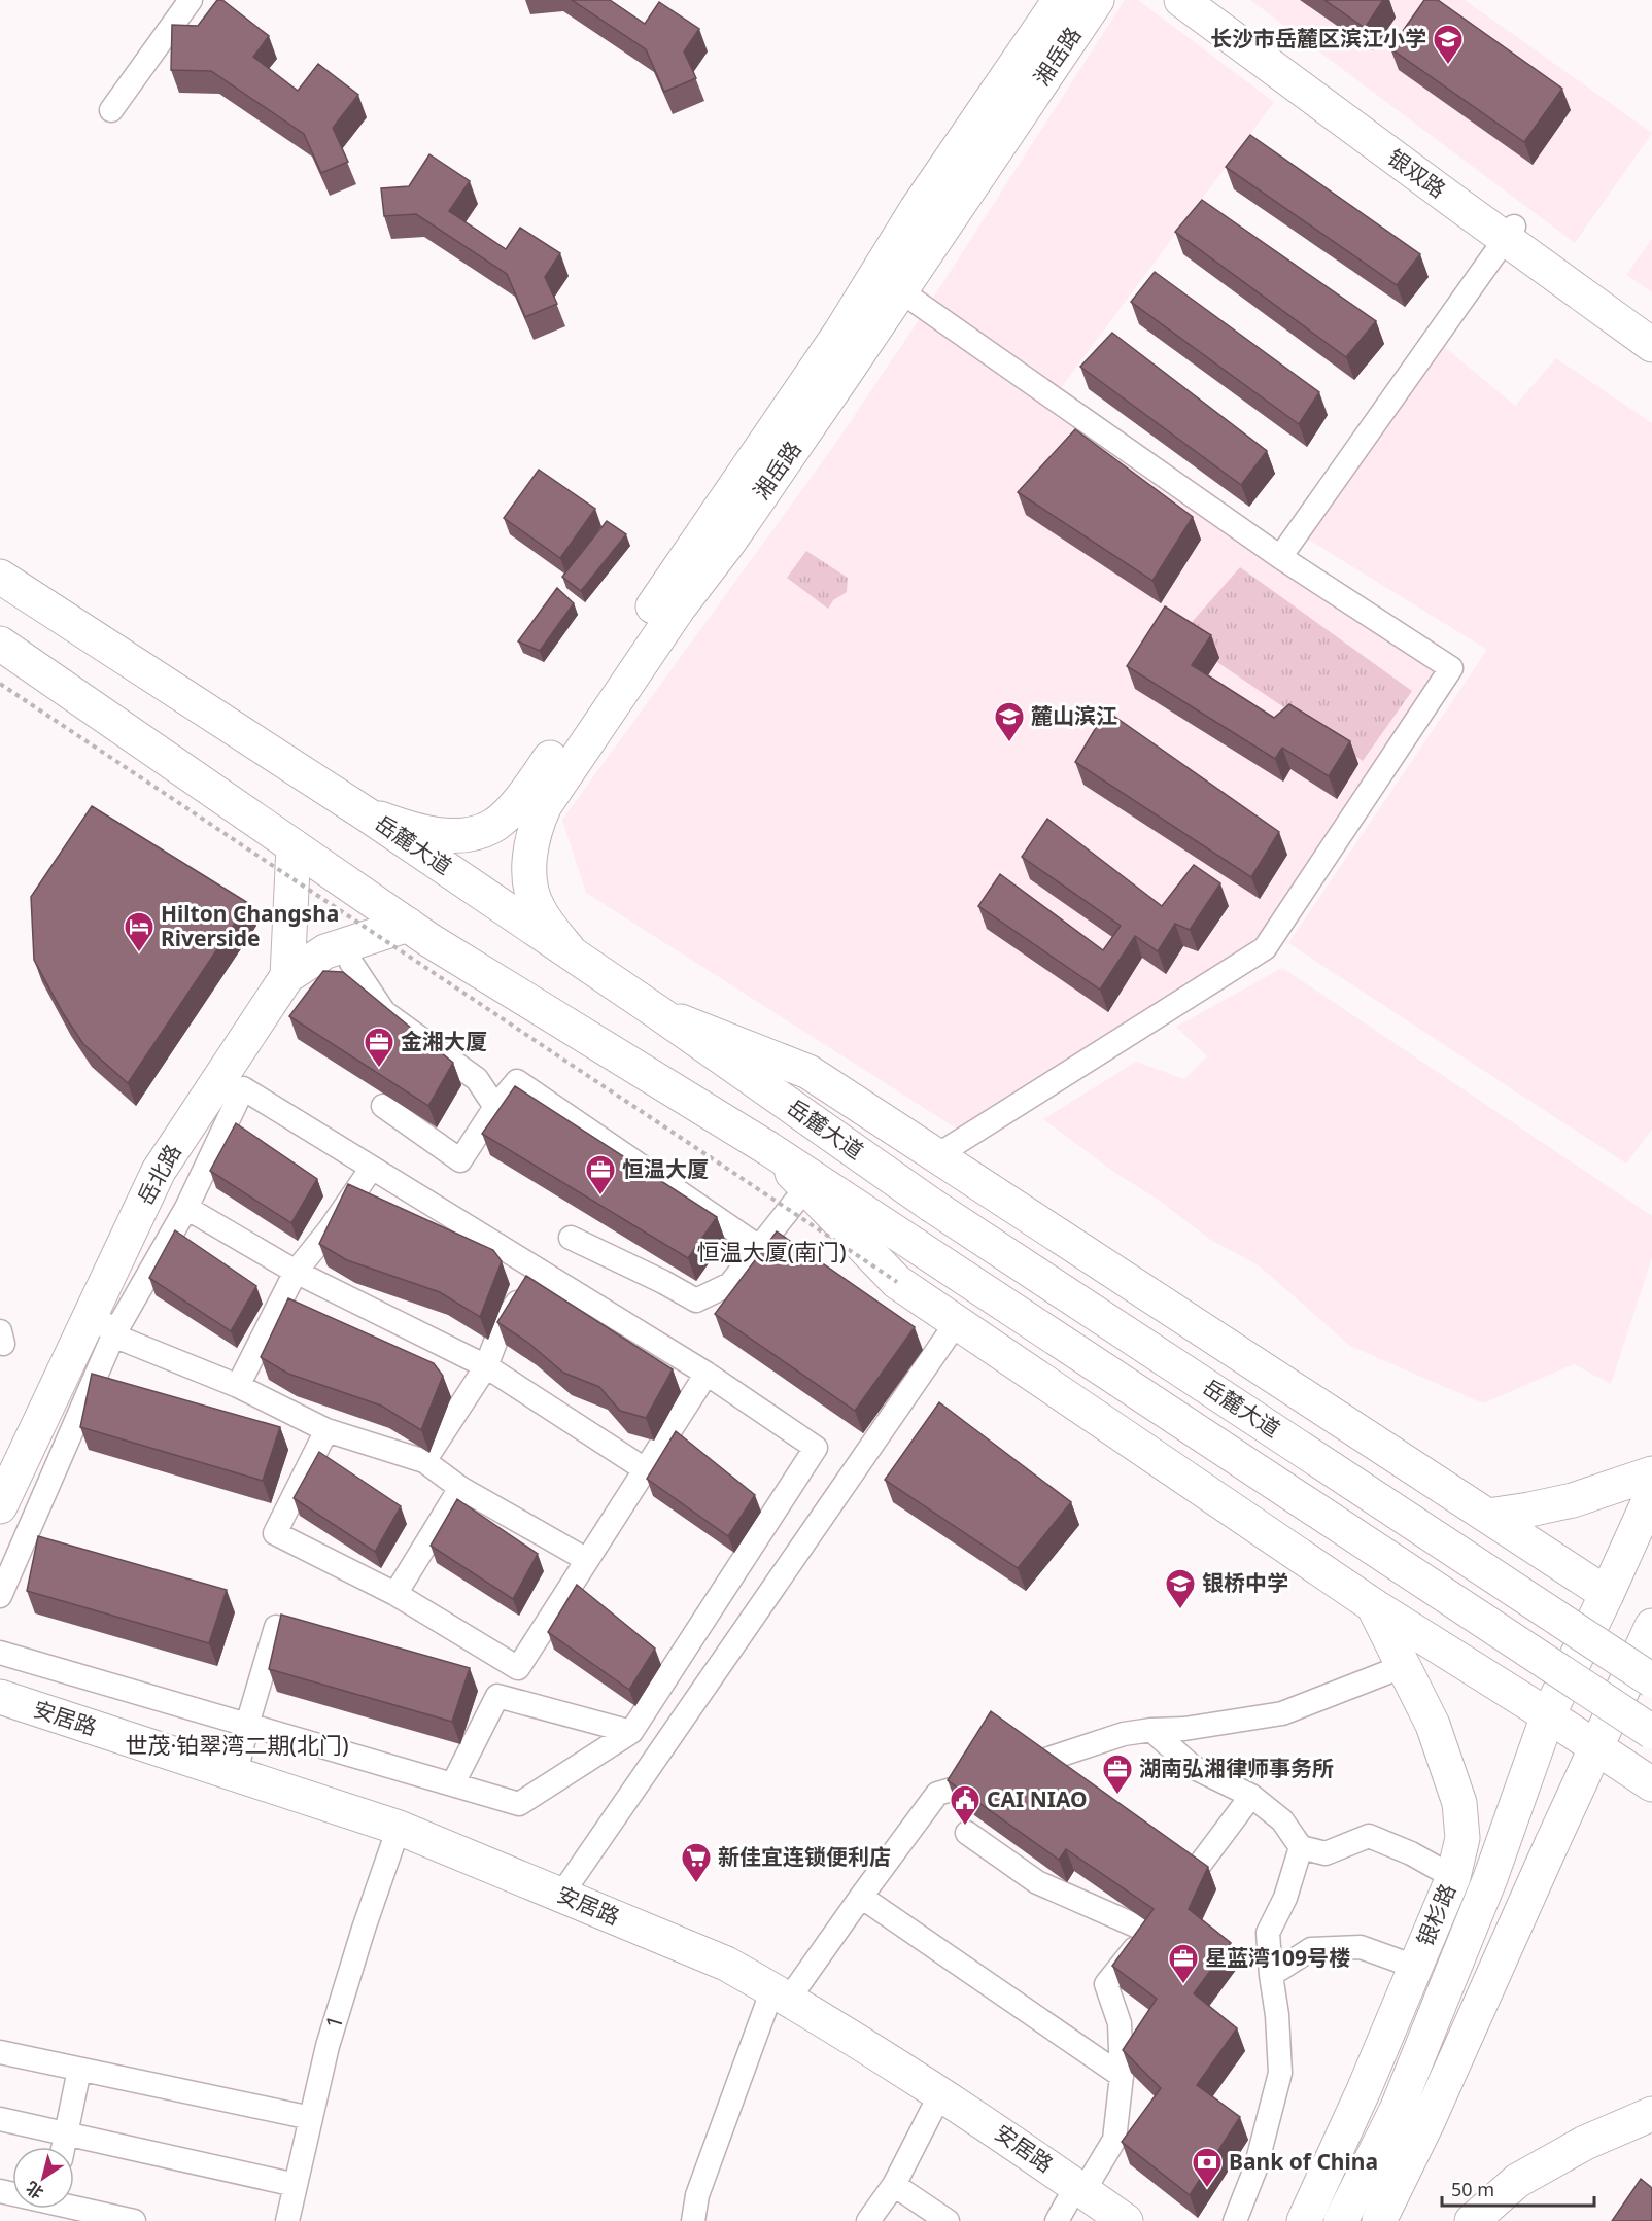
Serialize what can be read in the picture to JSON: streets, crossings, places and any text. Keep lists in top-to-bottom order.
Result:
{
  "streets": {
    "main road": [
      "湘岳路",
      "银双路",
      "岳麓大道",
      "岳北路",
      "安居路",
      "银杉路"
    ],
    "street": ["1"]
  },
  "crossings": [
    ["湘岳路", "岳麓大道"],
    ["岳麓大道", "岳北路"],
    ["安居路", "1"]
  ],
  "districts": ["恒温大厦(南门)", "世茂·铂翠湾二期(北门)"],
  "places": {
    "school or university": ["长沙市岳麓区滨江小学", "麓山滨江", "银桥中学"],
    "hotel": ["Hilton Changsha Riverside"],
    "office": [
      "金湘大厦",
      "恒温大厦",
      "湖南弘湘律师事务所",
      "星蓝湾109号楼"
    ],
    "public building": ["CAI NIAO"],
    "supermarket": ["新佳宜连锁便利店"],
    "bank": ["Bank of China"]
  },
  "scale_bar": "50 m",
  "north": "bottom left"
}
